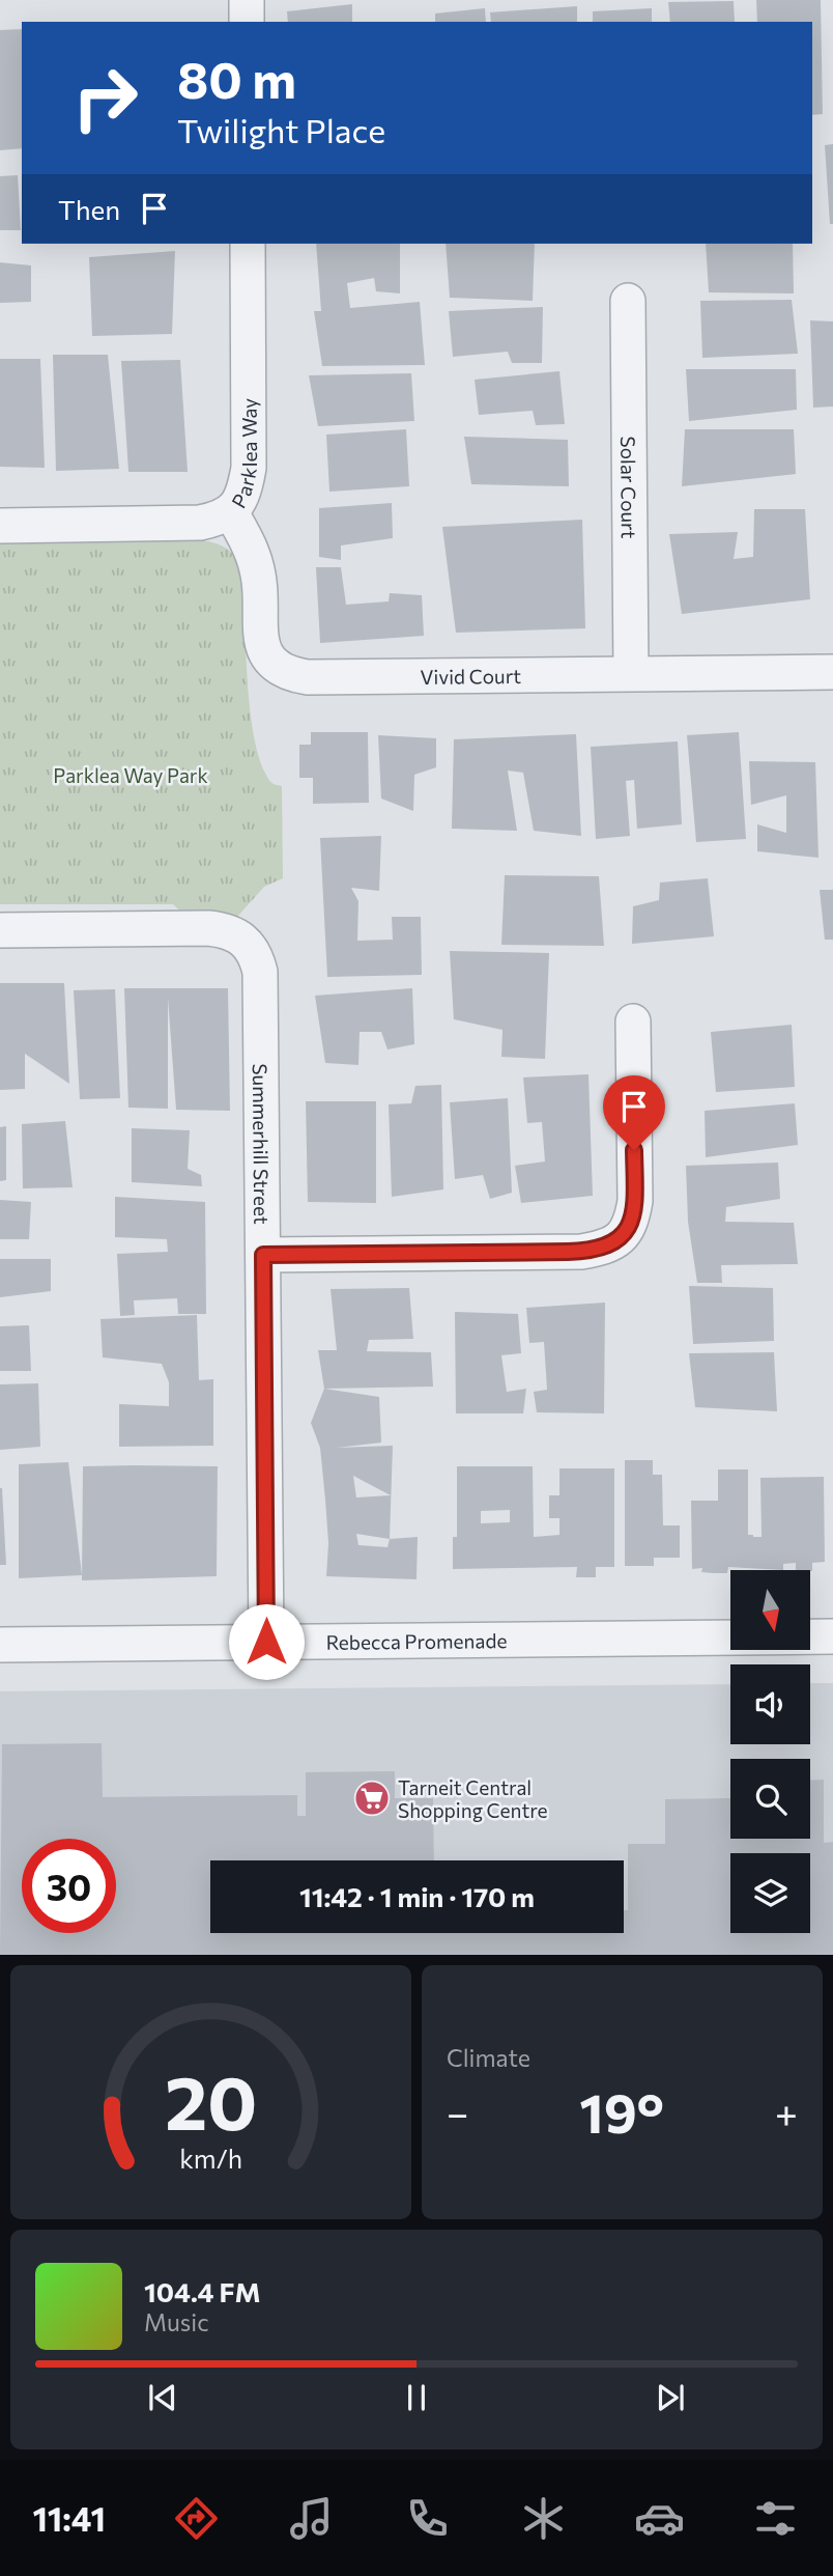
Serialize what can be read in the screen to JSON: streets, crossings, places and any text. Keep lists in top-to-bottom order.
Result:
{
  "streets": {
    "street": [
      "Parklea Way",
      "Solar Court",
      "Vivid Court",
      "Summerhill Street",
      "Rebecca Promenade"
    ]
  },
  "crossings": [
    ["Parklea Way", "Vivid Court"],
    ["Solar Court", "Vivid Court"],
    ["Summerhill Street", "Rebecca Promenade"]
  ],
  "parks": ["Parklea Way Park"],
  "places": {
    "supermarket": ["Tarneit Central Shopping Centre"]
  },
  "north": "bottom",
  "page": {
    "turn": ["80 m", "Twilight Place"],
    "then": "Then",
    "limit": "30",
    "trip": "11:42 · 1 min · 170 m",
    "tile": "Climate",
    "heat": ["−", "19°", "+"],
    "song": ["104.4 FM", "Music"],
    "tabs": "11:41",
    "gauge": ["20", "km/h"]
  }
}
